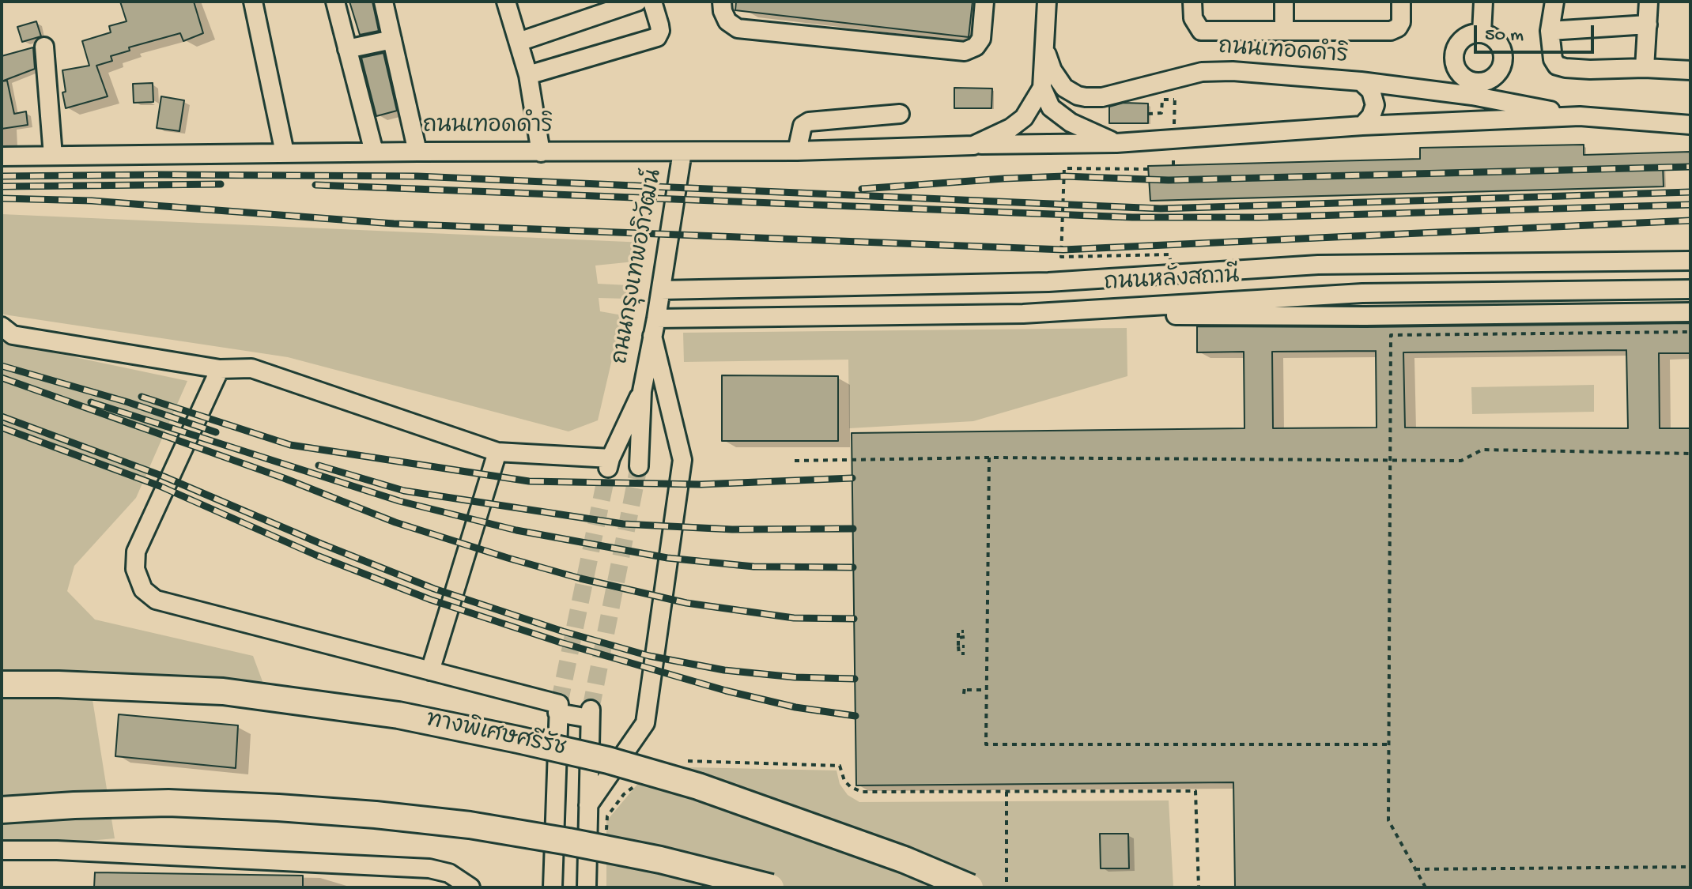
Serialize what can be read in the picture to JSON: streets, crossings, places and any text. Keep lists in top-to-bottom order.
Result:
{
  "streets": {
    "highway": ["ทางพิเศษศรีรัช"],
    "street": ["ถนนเทอดดำริ", "ถนนกรุงเทพอภิวัฒน์", "ถนนหลังสถานี"]
  },
  "crossings": [
    ["ถนนเทอดดำริ", "ถนนกรุงเทพอภิวัฒน์"],
    ["ถนนกรุงเทพอภิวัฒน์", "ถนนหลังสถานี"]
  ],
  "scale_bar": "50 m"
}
